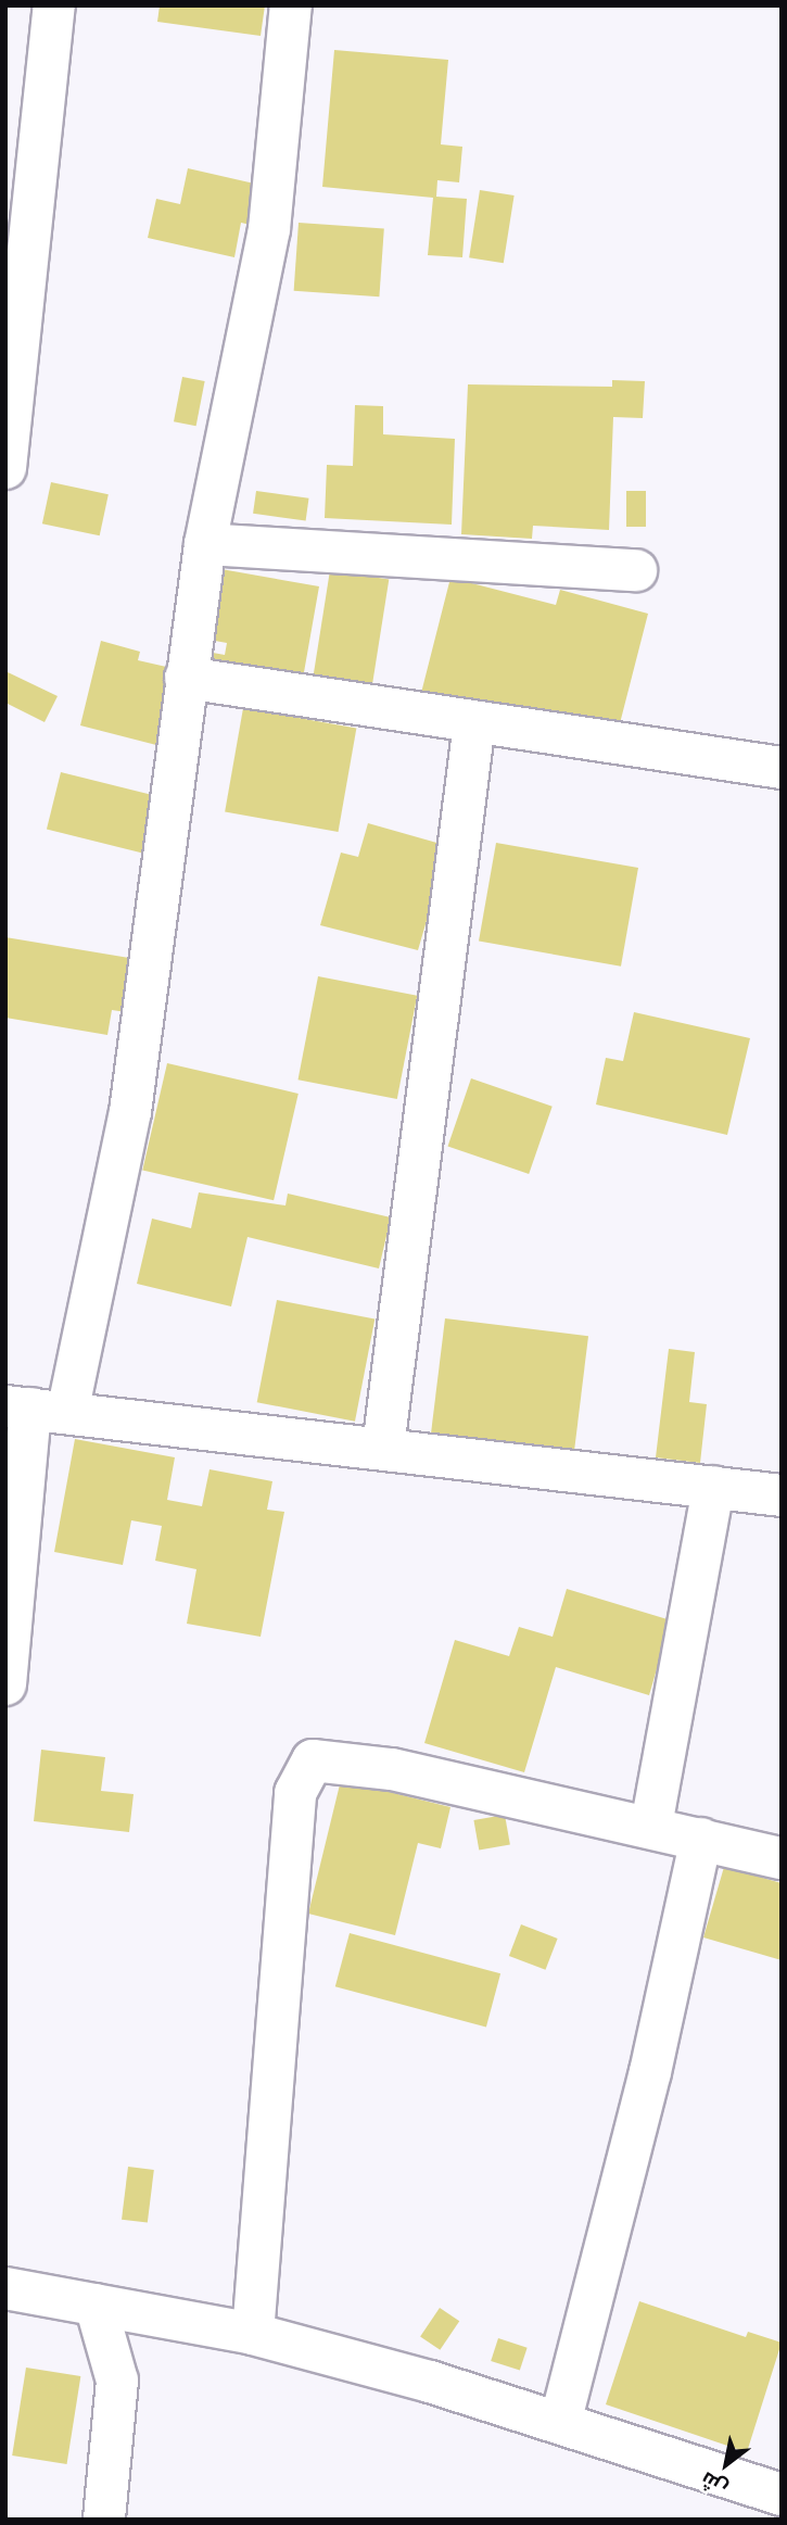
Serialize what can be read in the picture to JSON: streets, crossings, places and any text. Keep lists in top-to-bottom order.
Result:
{
  "north": "bottom left"
}
